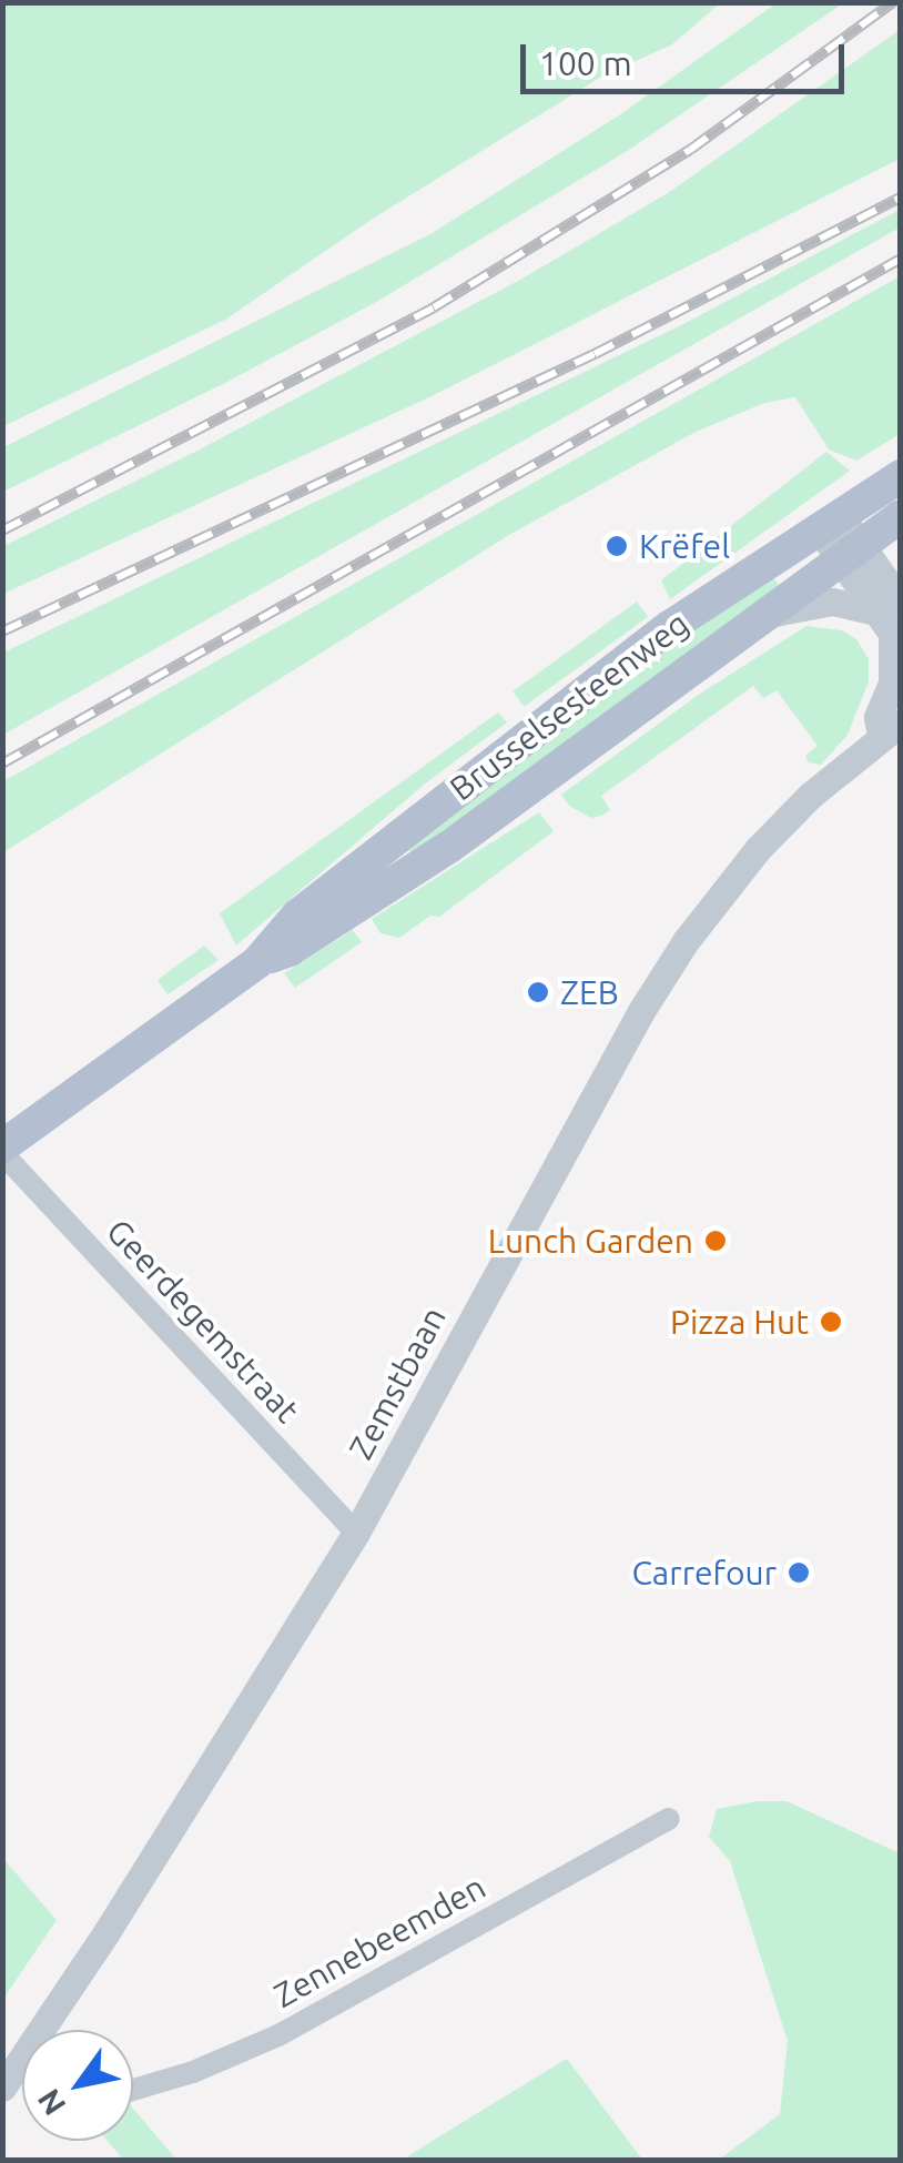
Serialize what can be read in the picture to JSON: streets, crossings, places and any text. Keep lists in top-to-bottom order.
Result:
{
  "streets": {
    "main road": ["Brusselsesteenweg"],
    "street": ["Geerdegemstraat", "Zemstbaan", "Zennebeemden"]
  },
  "crossings": [
    ["Brusselsesteenweg", "Geerdegemstraat"],
    ["Geerdegemstraat", "Zemstbaan"]
  ],
  "places": [
    "Krëfel",
    "ZEB",
    "Lunch Garden",
    "Pizza Hut",
    "Carrefour"
  ],
  "scale_bar": "100 m",
  "north": "bottom left"
}
